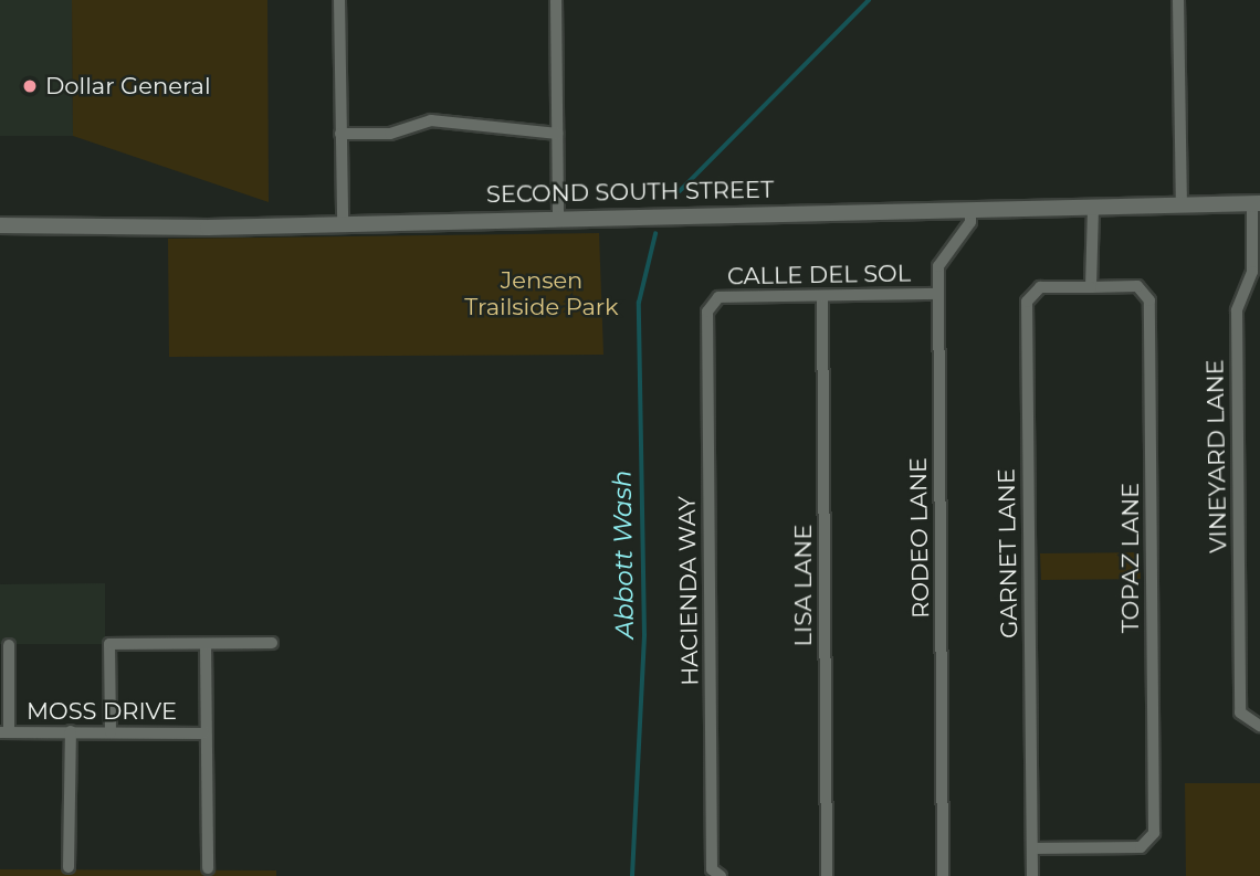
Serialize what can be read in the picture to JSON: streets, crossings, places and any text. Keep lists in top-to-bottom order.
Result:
{
  "streets": {
    "street": [
      "SECOND SOUTH STREET",
      "CALLE DEL SOL",
      "VINEYARD LANE",
      "RODEO LANE",
      "GARNET LANE",
      "TOPAZ LANE",
      "LISA LANE",
      "HACIENDA WAY",
      "MOSS DRIVE"
    ]
  },
  "crossings": [
    ["SECOND SOUTH STREET", "VINEYARD LANE"],
    ["SECOND SOUTH STREET", "RODEO LANE"],
    ["CALLE DEL SOL", "RODEO LANE"],
    ["CALLE DEL SOL", "LISA LANE"],
    ["CALLE DEL SOL", "HACIENDA WAY"],
    ["GARNET LANE", "TOPAZ LANE"]
  ],
  "water": ["Abbott Wash"],
  "parks": ["Jensen Trailside Park"],
  "places": ["Dollar General"]
}
